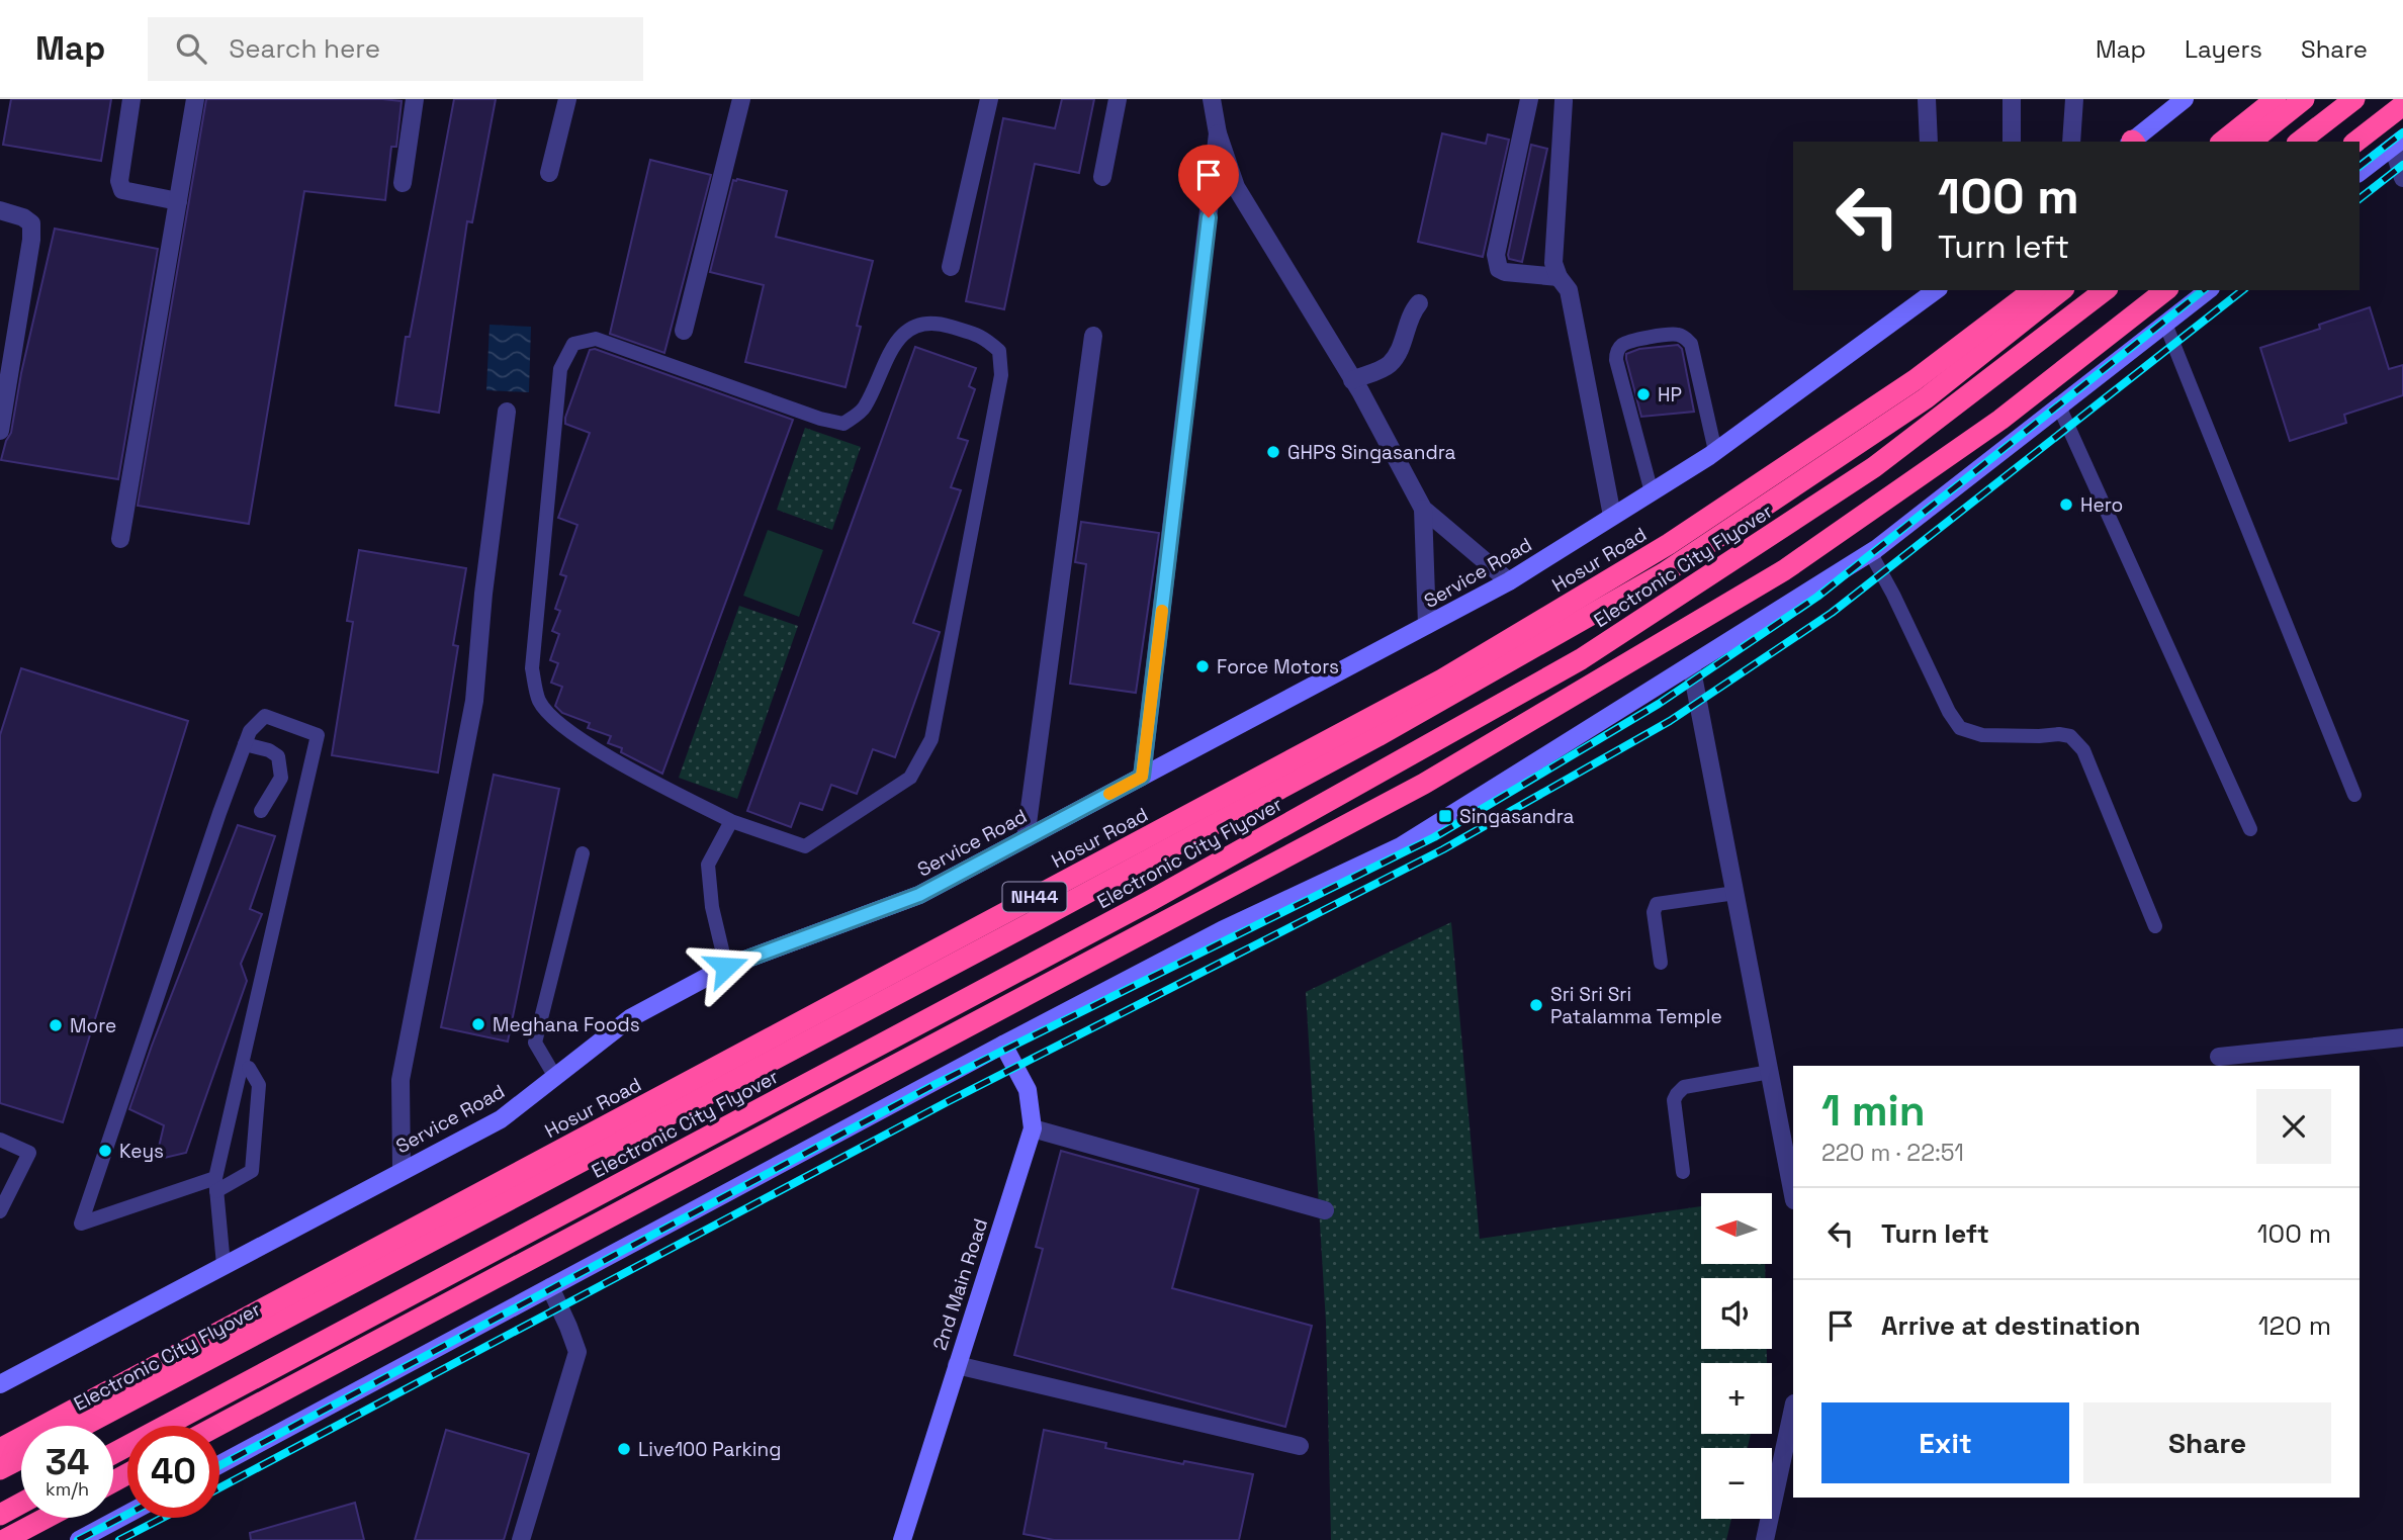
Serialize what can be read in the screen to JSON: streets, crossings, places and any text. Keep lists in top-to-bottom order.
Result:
{
  "streets": {
    "highway": ["Hosur Road", "Electronic City Flyover", "NH44"],
    "street": ["Service Road", "2nd Main Road"]
  },
  "places": {
    "other": [
      "HP",
      "GHPS Singasandra",
      "Hero",
      "Force Motors",
      "Sri Sri Sri Patalamma Temple",
      "Meghana Foods",
      "More",
      "Keys",
      "Live100 Parking"
    ],
    "transit": ["Singasandra"]
  },
  "north": "left",
  "page": {
    "header": "Map",
    "search": "Search here",
    "nav": ["Map", "Layers", "Share"],
    "turn": ["100 m", "Turn left"],
    "heading": ["1 min", "220 m · 22:51"],
    "list": [
      {
        "name": "Turn left",
        "value": "100 m"
      },
      {
        "name": "Arrive at destination",
        "value": "120 m"
      }
    ],
    "map_buttons": ["+", "−"],
    "buttons": ["Exit", "Share"],
    "speed": "34 km/h",
    "limit": "40"
  }
}
